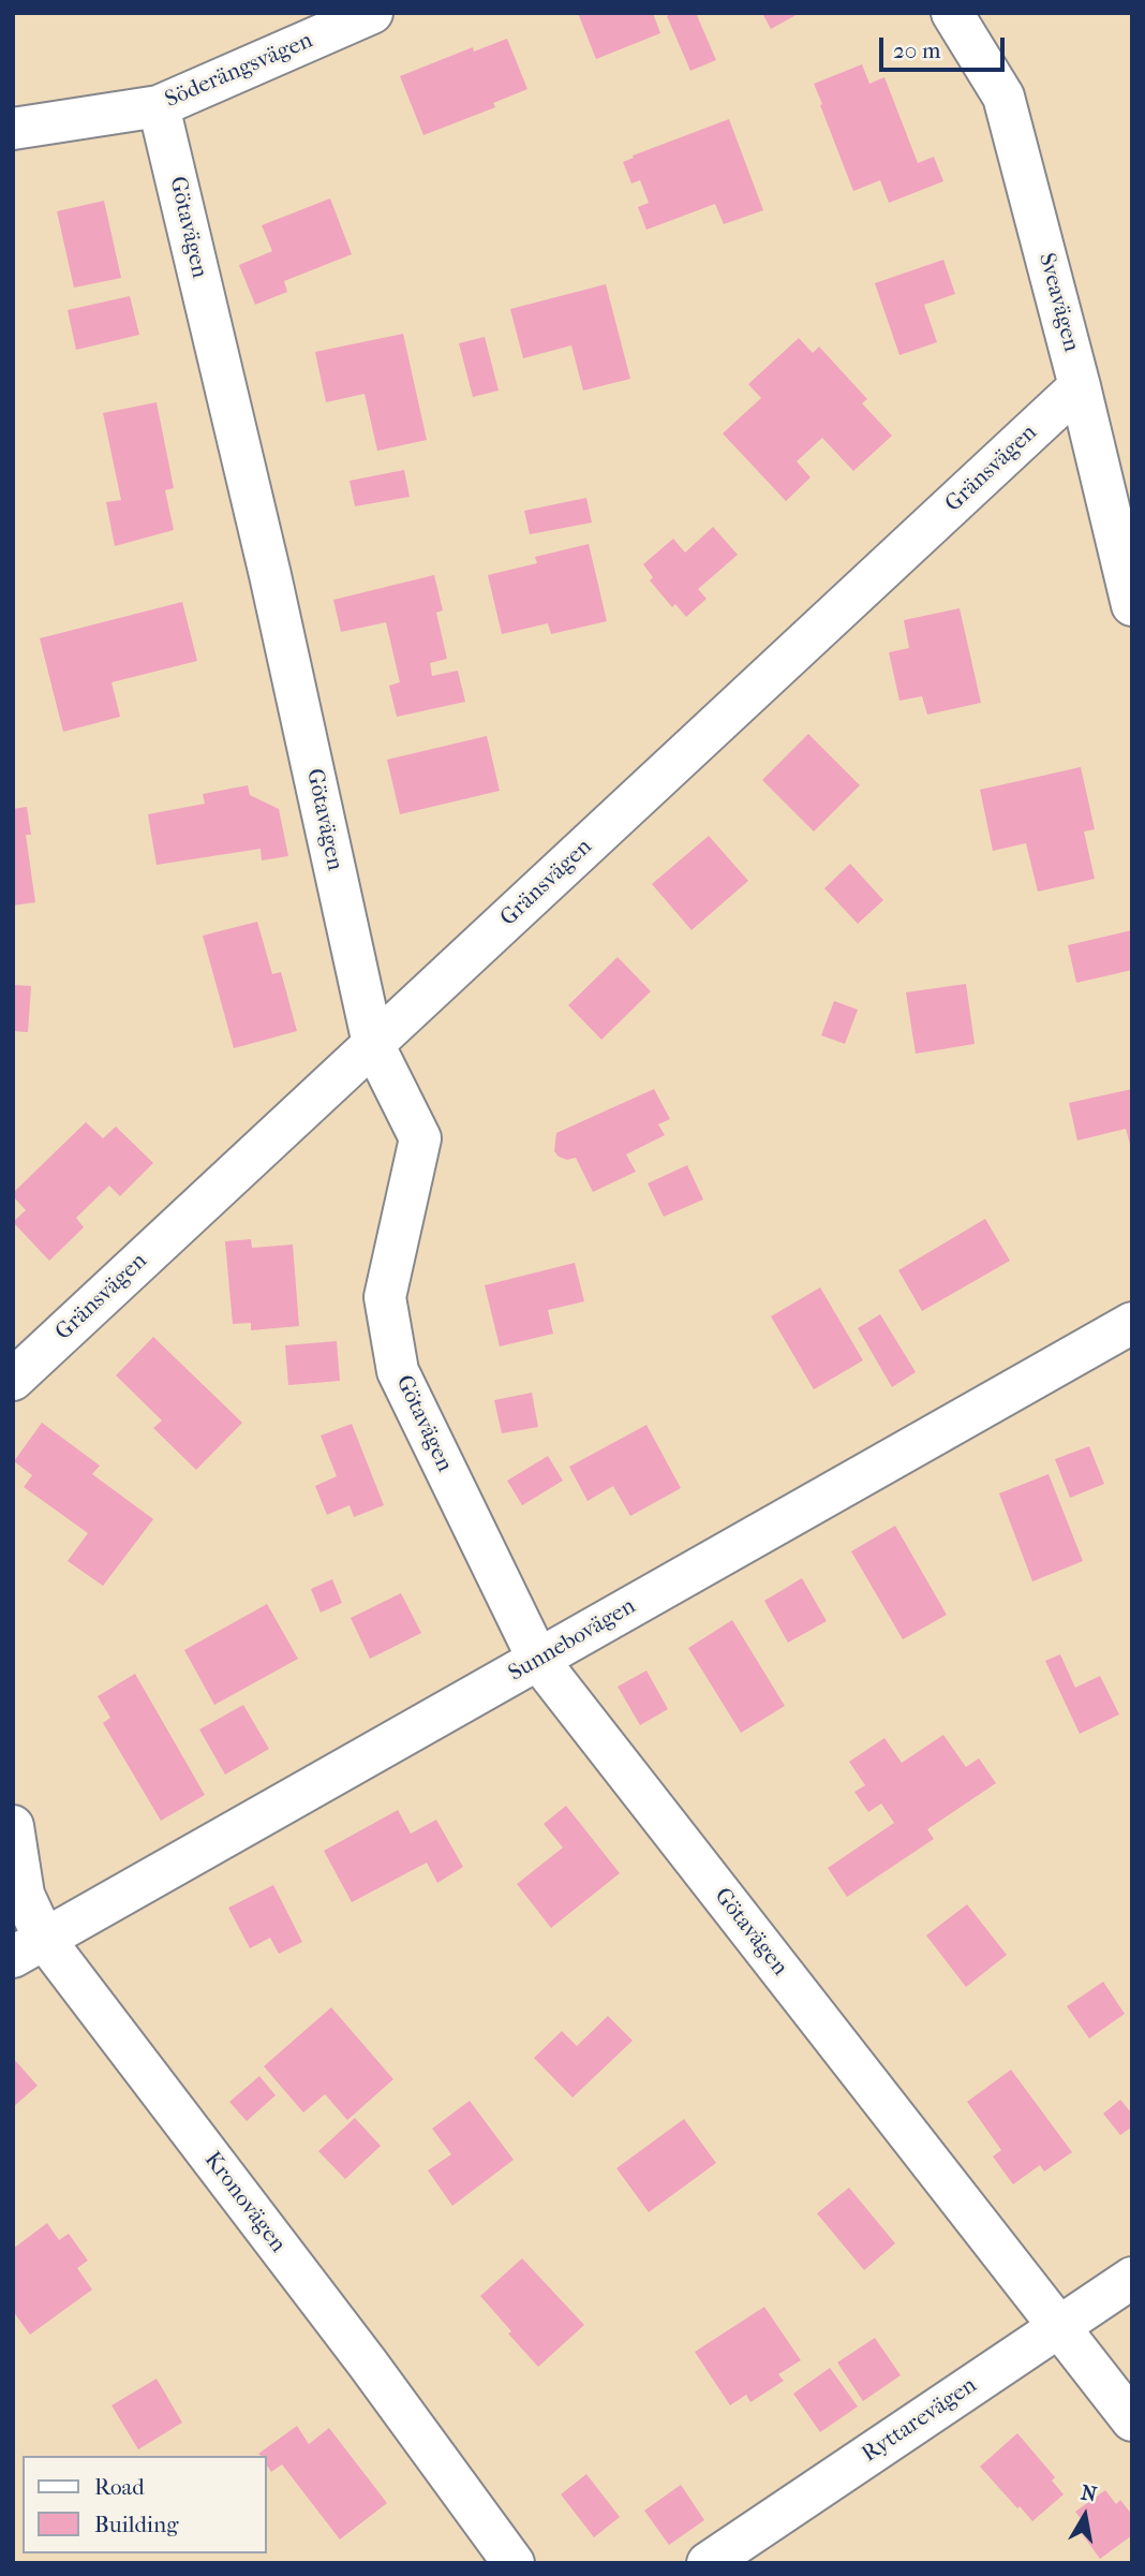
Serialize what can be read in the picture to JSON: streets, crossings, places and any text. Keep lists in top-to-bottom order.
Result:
{
  "streets": {
    "street": [
      "Söderängsvägen",
      "Götavägen",
      "Sveavägen",
      "Gränsvägen",
      "Sunnebovägen",
      "Kronovägen",
      "Ryttarevägen"
    ]
  },
  "crossings": [
    ["Söderängsvägen", "Götavägen"],
    ["Götavägen", "Gränsvägen"],
    ["Götavägen", "Sunnebovägen"],
    ["Götavägen", "Ryttarevägen"],
    ["Sveavägen", "Gränsvägen"],
    ["Sunnebovägen", "Kronovägen"]
  ],
  "legend": ["Road", "Building"],
  "scale_bar": "20 m",
  "north": "top"
}
